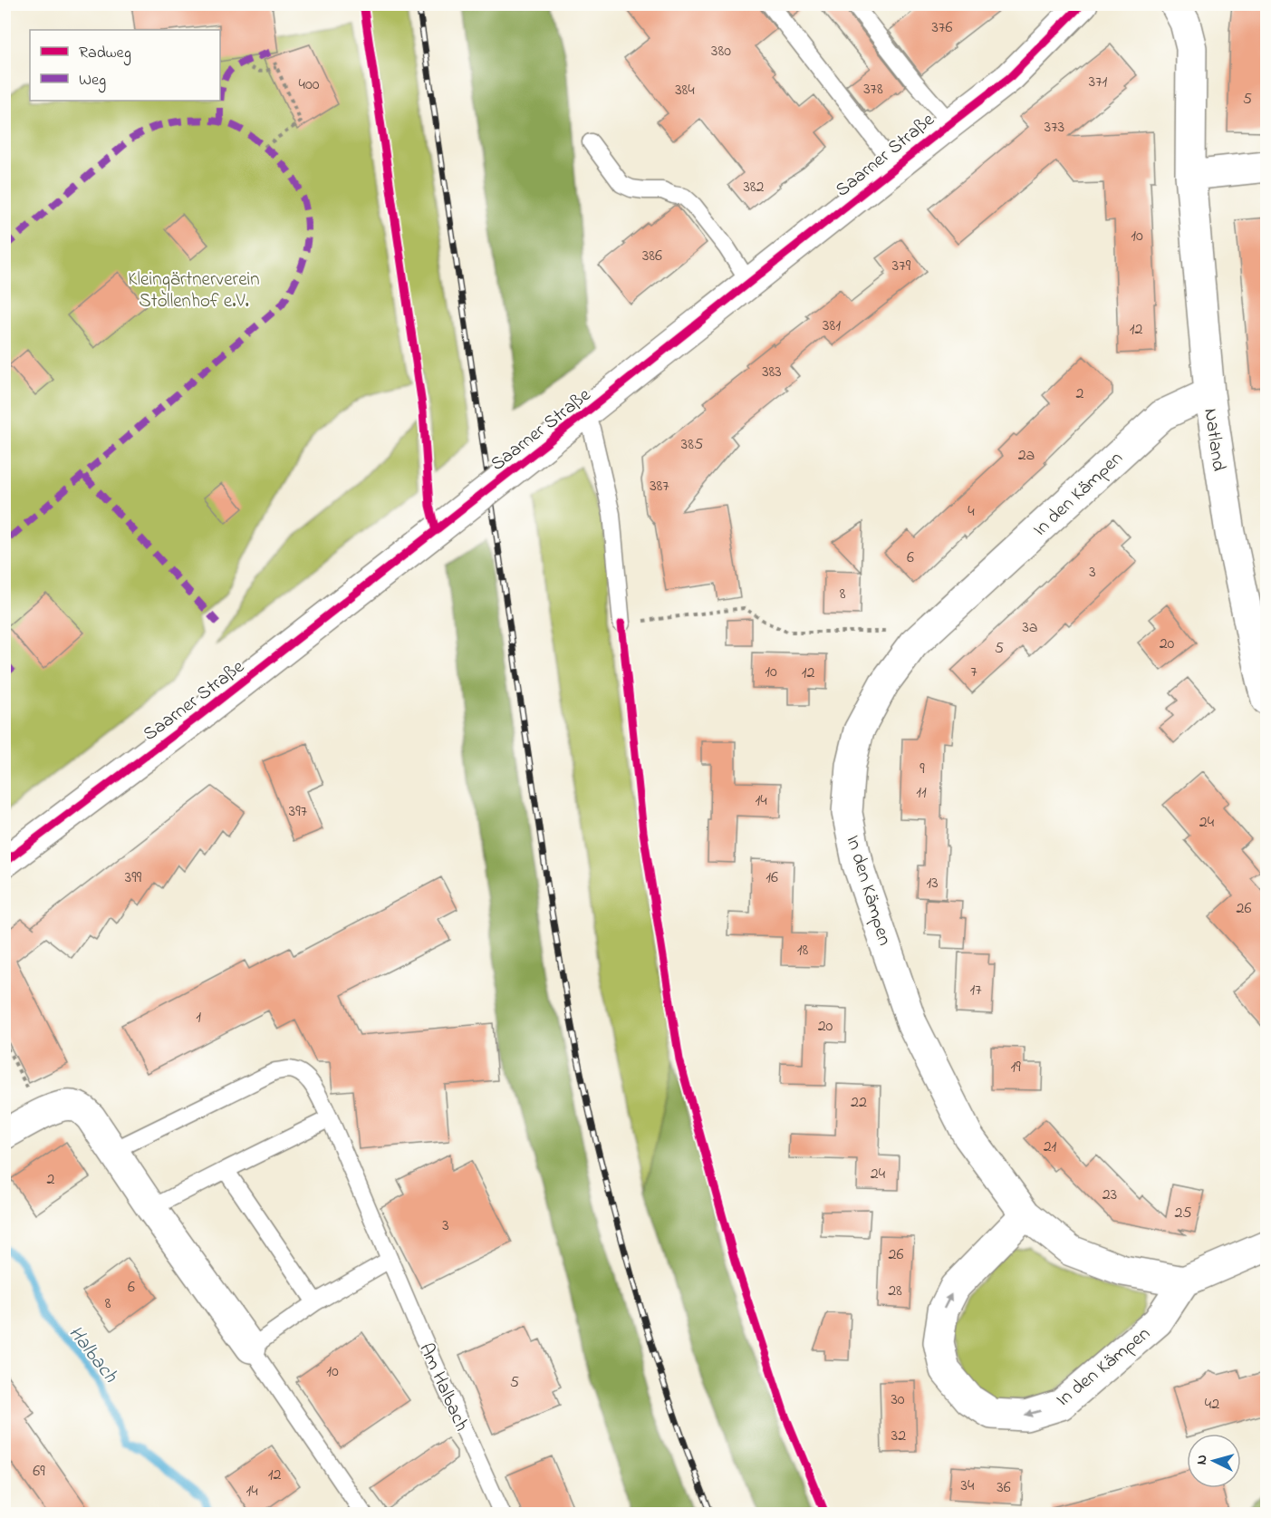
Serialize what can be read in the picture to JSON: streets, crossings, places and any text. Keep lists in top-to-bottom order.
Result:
{
  "streets": {
    "street": ["Saarner Straße", "Natland", "In den Kämpen"],
    "lane": ["Am Halbach"]
  },
  "crossings": [
    ["Natland", "In den Kämpen"]
  ],
  "water": ["Halbach"],
  "parks": ["Kleingärtnerverein Stollenhof e.V."],
  "house_numbers": [
    "376",
    "380",
    "371",
    "400",
    "378",
    "384",
    "5",
    "373",
    "382",
    "10",
    "386",
    "379",
    "381",
    "12",
    "383",
    "2",
    "385",
    "2a",
    "387",
    "4",
    "6",
    "3",
    "8",
    "3a",
    "20",
    "5",
    "10",
    "7",
    "12",
    "9",
    "11",
    "14",
    "397",
    "24",
    "399",
    "16",
    "13",
    "26",
    "18",
    "17",
    "1",
    "20",
    "19",
    "22",
    "21",
    "24",
    "2",
    "23",
    "25",
    "3",
    "26",
    "6",
    "28",
    "8",
    "10",
    "5",
    "30",
    "42",
    "32",
    "69",
    "12",
    "34",
    "36",
    "14"
  ],
  "legend": ["Radweg", "Weg"],
  "north": "left"
}
